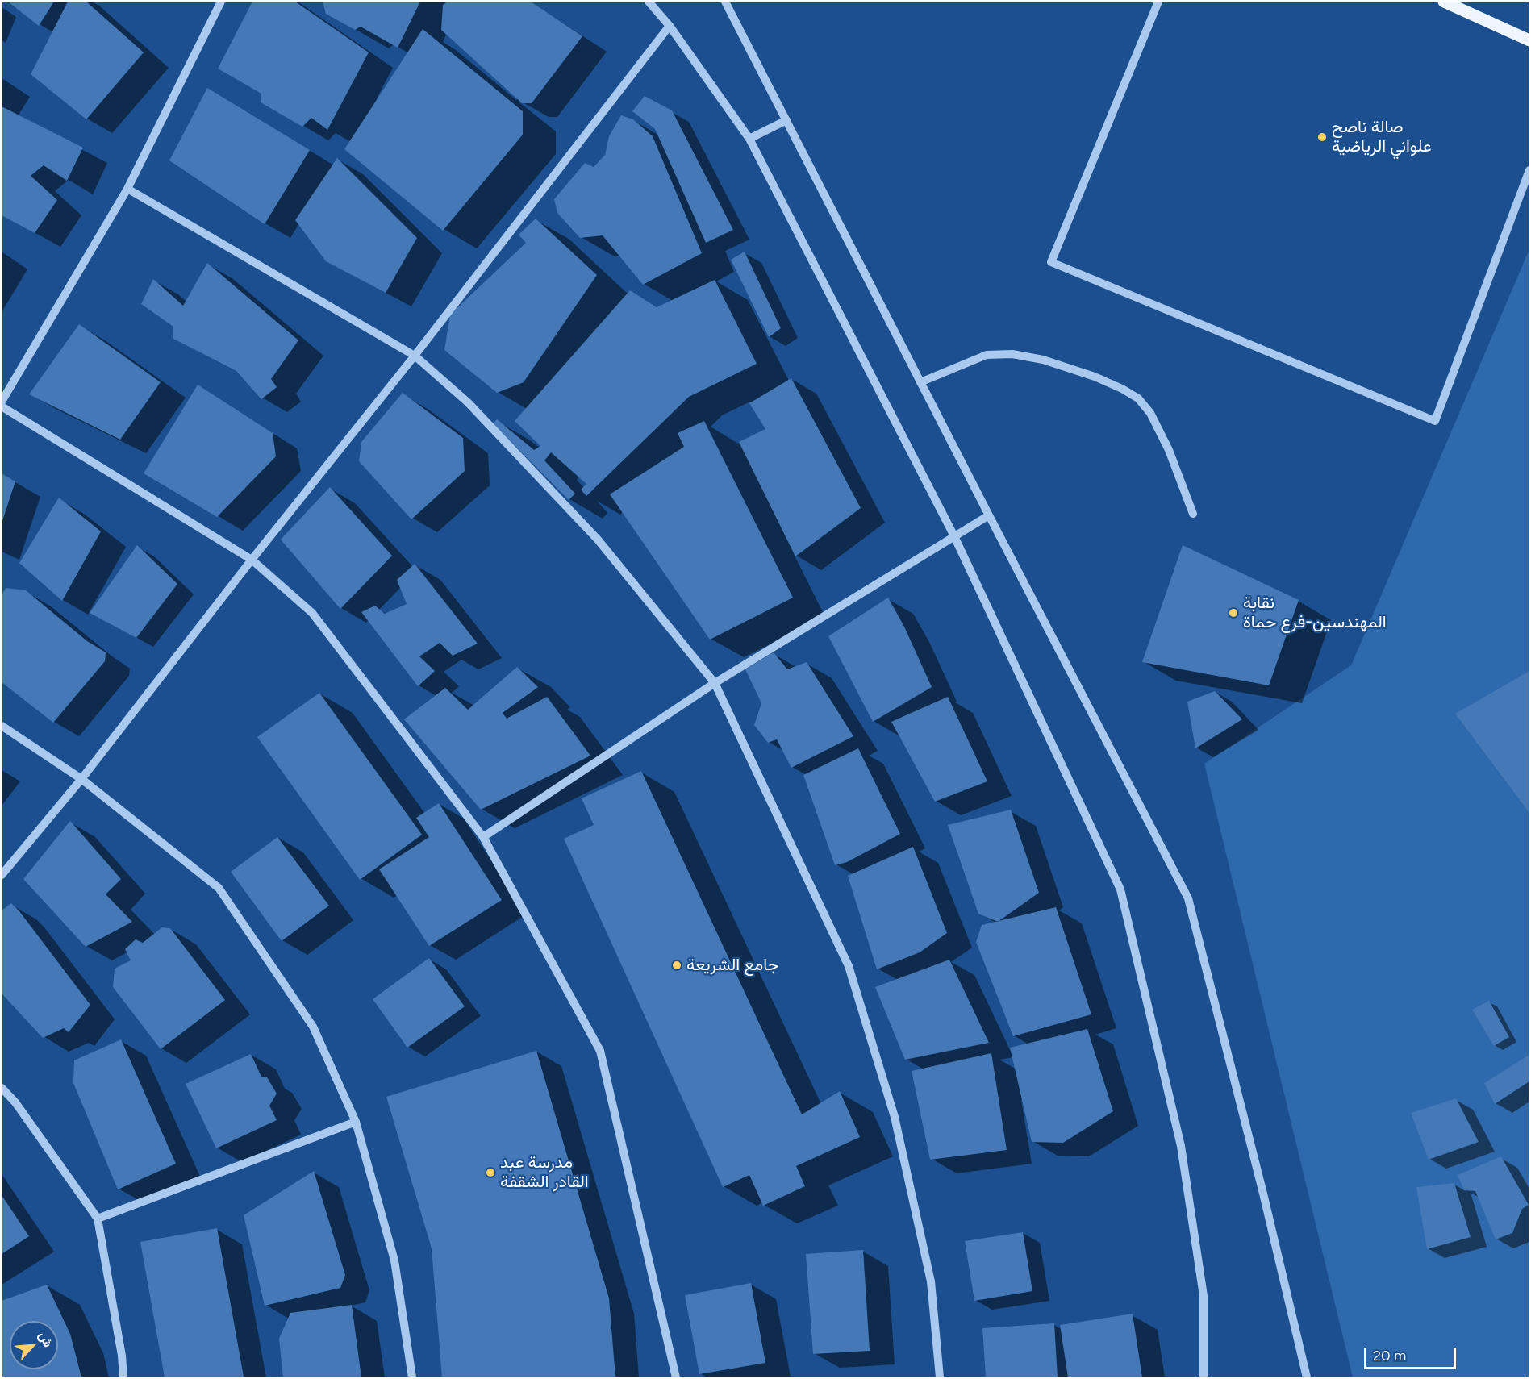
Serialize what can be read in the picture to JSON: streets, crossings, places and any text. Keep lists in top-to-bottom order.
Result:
{
  "places": [
    "صالة ناصح علواني الرياضية",
    "نقابة المهندسين-فرع حماة",
    "جامع الشريعة",
    "مدرسة عبد القادر الشقفة"
  ],
  "scale_bar": "20 m",
  "north": "top right"
}
